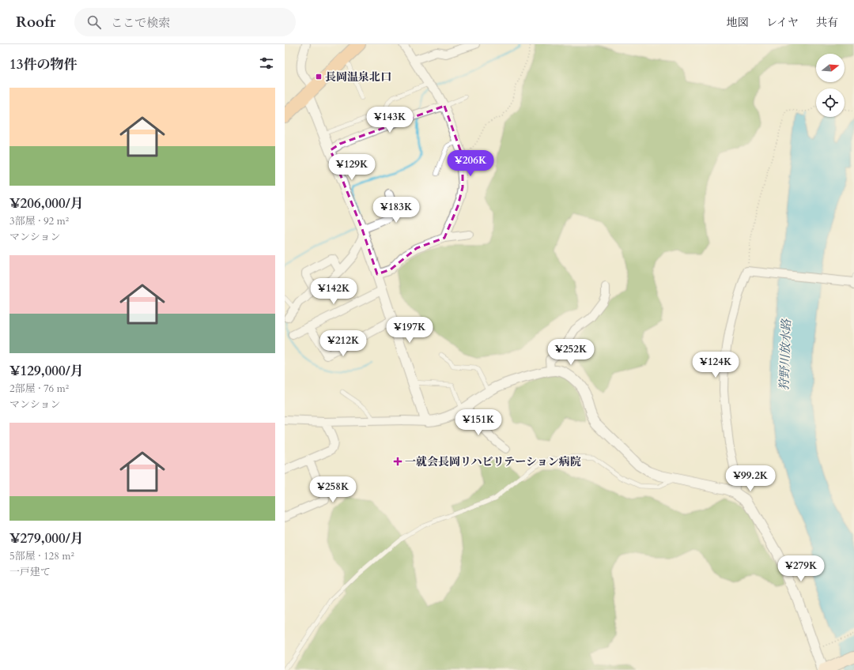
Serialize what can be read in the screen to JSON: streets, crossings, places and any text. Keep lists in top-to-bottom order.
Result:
{
  "water": ["狩野川放水路"],
  "places": {
    "transit": ["長岡温泉北口"],
    "health": ["一就会長岡リハビリテーション病院"]
  },
  "north": "right",
  "page": {
    "header": "Roofr",
    "search": "ここで検索",
    "nav": ["地図", "レイヤ", "共有"],
    "heading": "13件の物件",
    "list": [
      {
        "name": "¥206,000/月",
        "note": "3部屋 · 92 m² · マンション"
      },
      {
        "name": "¥129,000/月",
        "note": "2部屋 · 76 m² · マンション"
      },
      {
        "name": "¥279,000/月",
        "note": "5部屋 · 128 m² · 一戸建て"
      }
    ],
    "price": [
      "¥143K",
      "¥206K",
      "¥129K",
      "¥183K",
      "¥142K",
      "¥197K",
      "¥212K",
      "¥252K",
      "¥124K",
      "¥151K",
      "¥99.2K",
      "¥258K",
      "¥279K"
    ]
  }
}
